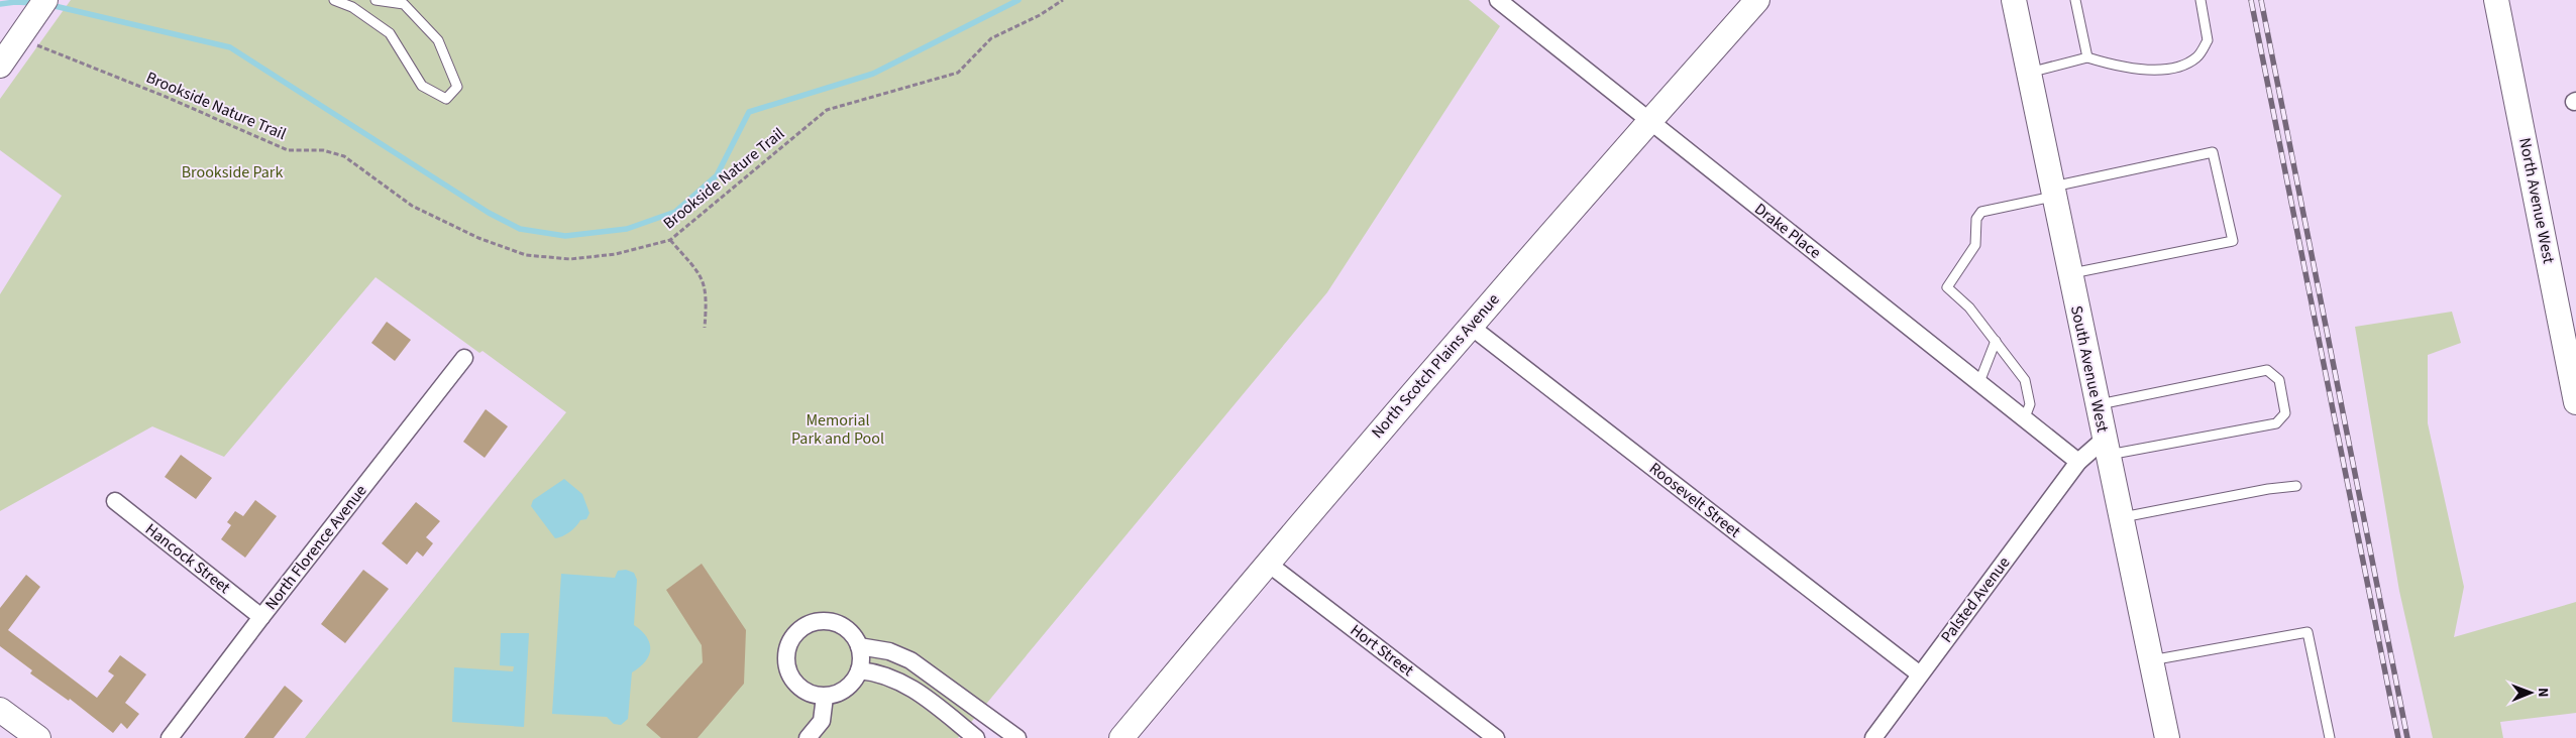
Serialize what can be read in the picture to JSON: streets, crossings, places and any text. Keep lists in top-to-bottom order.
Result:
{
  "streets": {
    "main road": ["North Avenue West", "North Scotch Plains Avenue", "South Avenue West"],
    "street": [
      "Drake Place",
      "Roosevelt Street",
      "North Florence Avenue",
      "Hancock Street",
      "Palsted Avenue",
      "Hort Street"
    ],
    "path": ["Brookside Nature Trail"]
  },
  "crossings": [
    ["Drake Place", "North Scotch Plains Avenue"],
    ["Drake Place", "Palsted Avenue"],
    ["North Scotch Plains Avenue", "Roosevelt Street"],
    ["North Scotch Plains Avenue", "Hort Street"],
    ["South Avenue West", "Palsted Avenue"],
    ["Roosevelt Street", "Palsted Avenue"],
    ["North Florence Avenue", "Hancock Street"]
  ],
  "parks": ["Brookside Park", "Memorial Park and Pool"],
  "north": "right"
}
